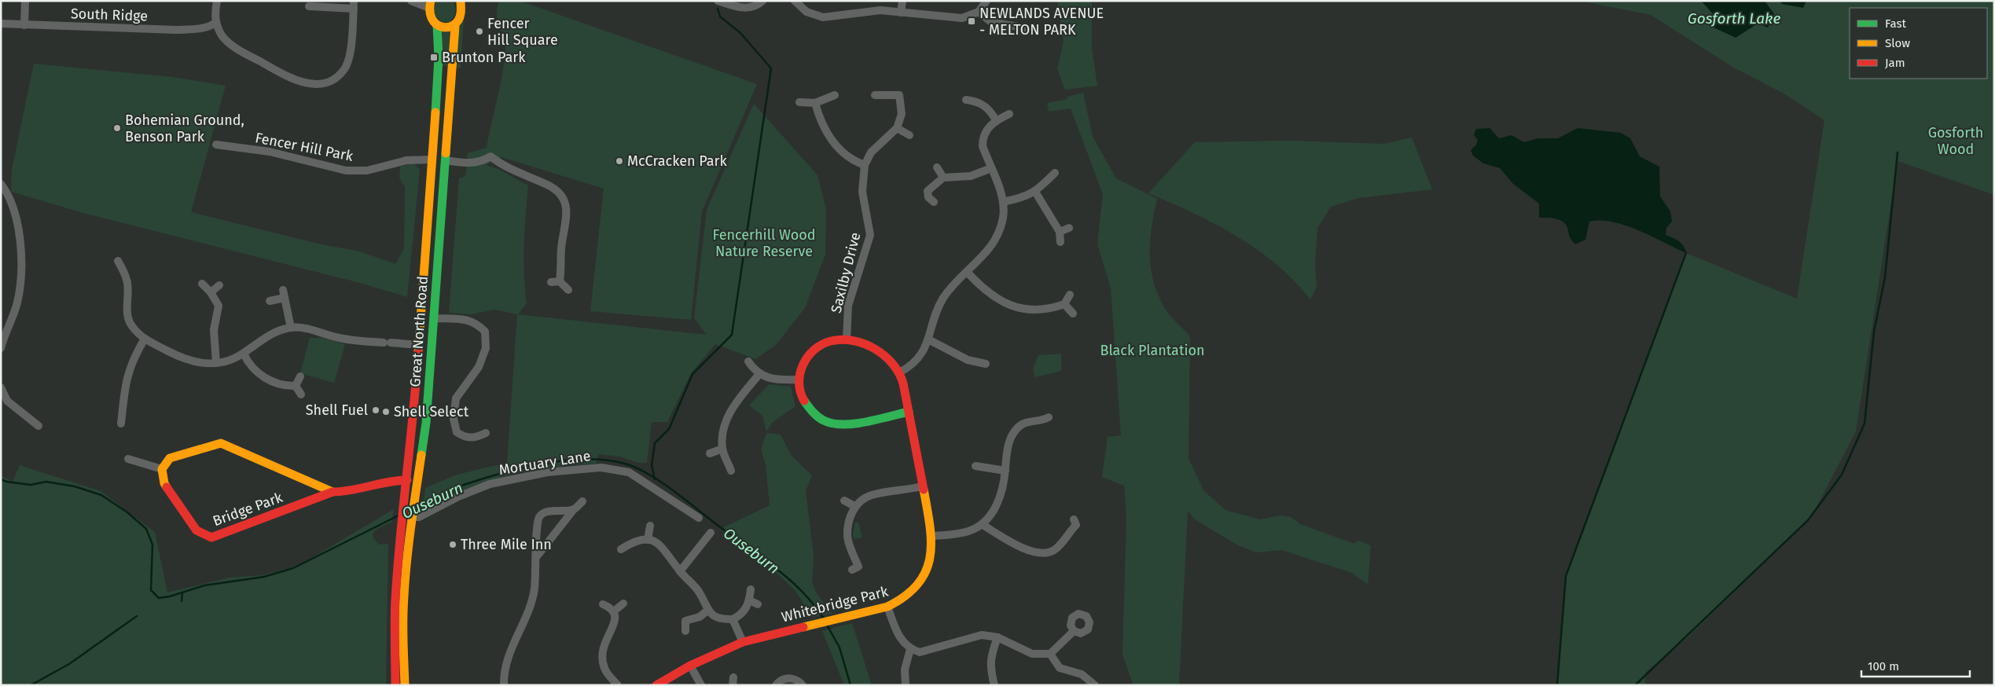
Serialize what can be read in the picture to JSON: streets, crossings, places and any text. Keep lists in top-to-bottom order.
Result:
{
  "streets": {
    "main road": ["Great North Road", "Bridge Park", "Whitebridge Park"],
    "street": [
      "South Ridge",
      "Fencer Hill Park",
      "Saxilby Drive",
      "Mortuary Lane"
    ]
  },
  "crossings": [
    ["Fencer Hill Park", "Great North Road"],
    ["Saxilby Drive", "Whitebridge Park"],
    ["Great North Road", "Mortuary Lane"],
    ["Great North Road", "Bridge Park"]
  ],
  "water": ["Gosforth Lake", "Ouseburn"],
  "parks": ["Gosforth Wood", "Fencerhill Wood Nature Reserve", "Black Plantation"],
  "places": {
    "transit": ["NEWLANDS AVENUE - MELTON PARK", "Brunton Park"],
    "other": [
      "Fencer Hill Square",
      "Bohemian Ground, Benson Park",
      "McCracken Park",
      "Shell Fuel",
      "Shell Select",
      "Three Mile Inn"
    ]
  },
  "legend": ["Fast", "Slow", "Jam"],
  "scale_bar": "100 m"
}
